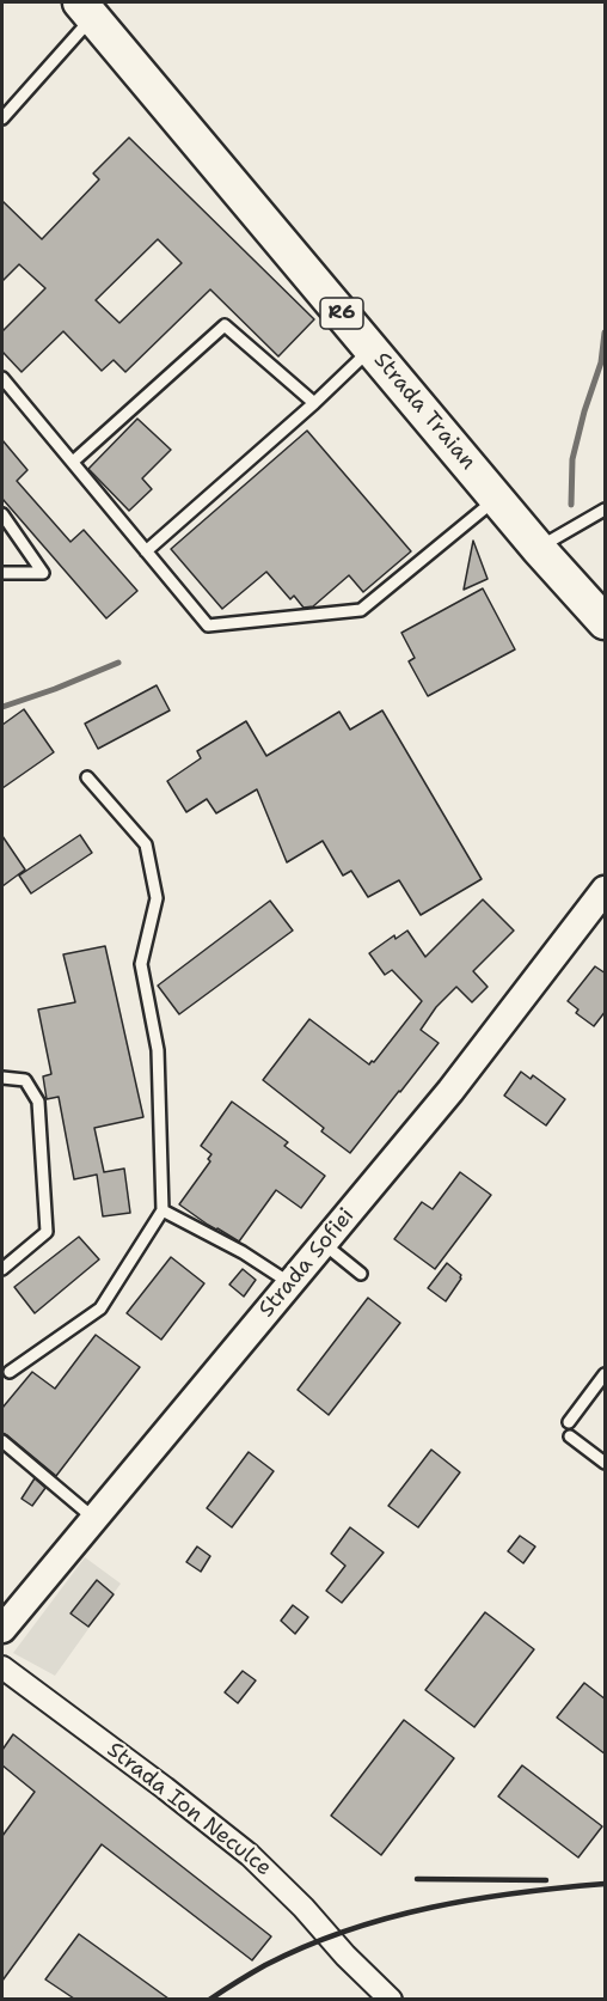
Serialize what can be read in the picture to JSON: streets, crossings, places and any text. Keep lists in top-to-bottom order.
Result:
{
  "streets": {
    "highway": ["R6", "Strada Trаian"],
    "street": ["Strada Sofiei", "Strada Ion Neculce"]
  }
}
